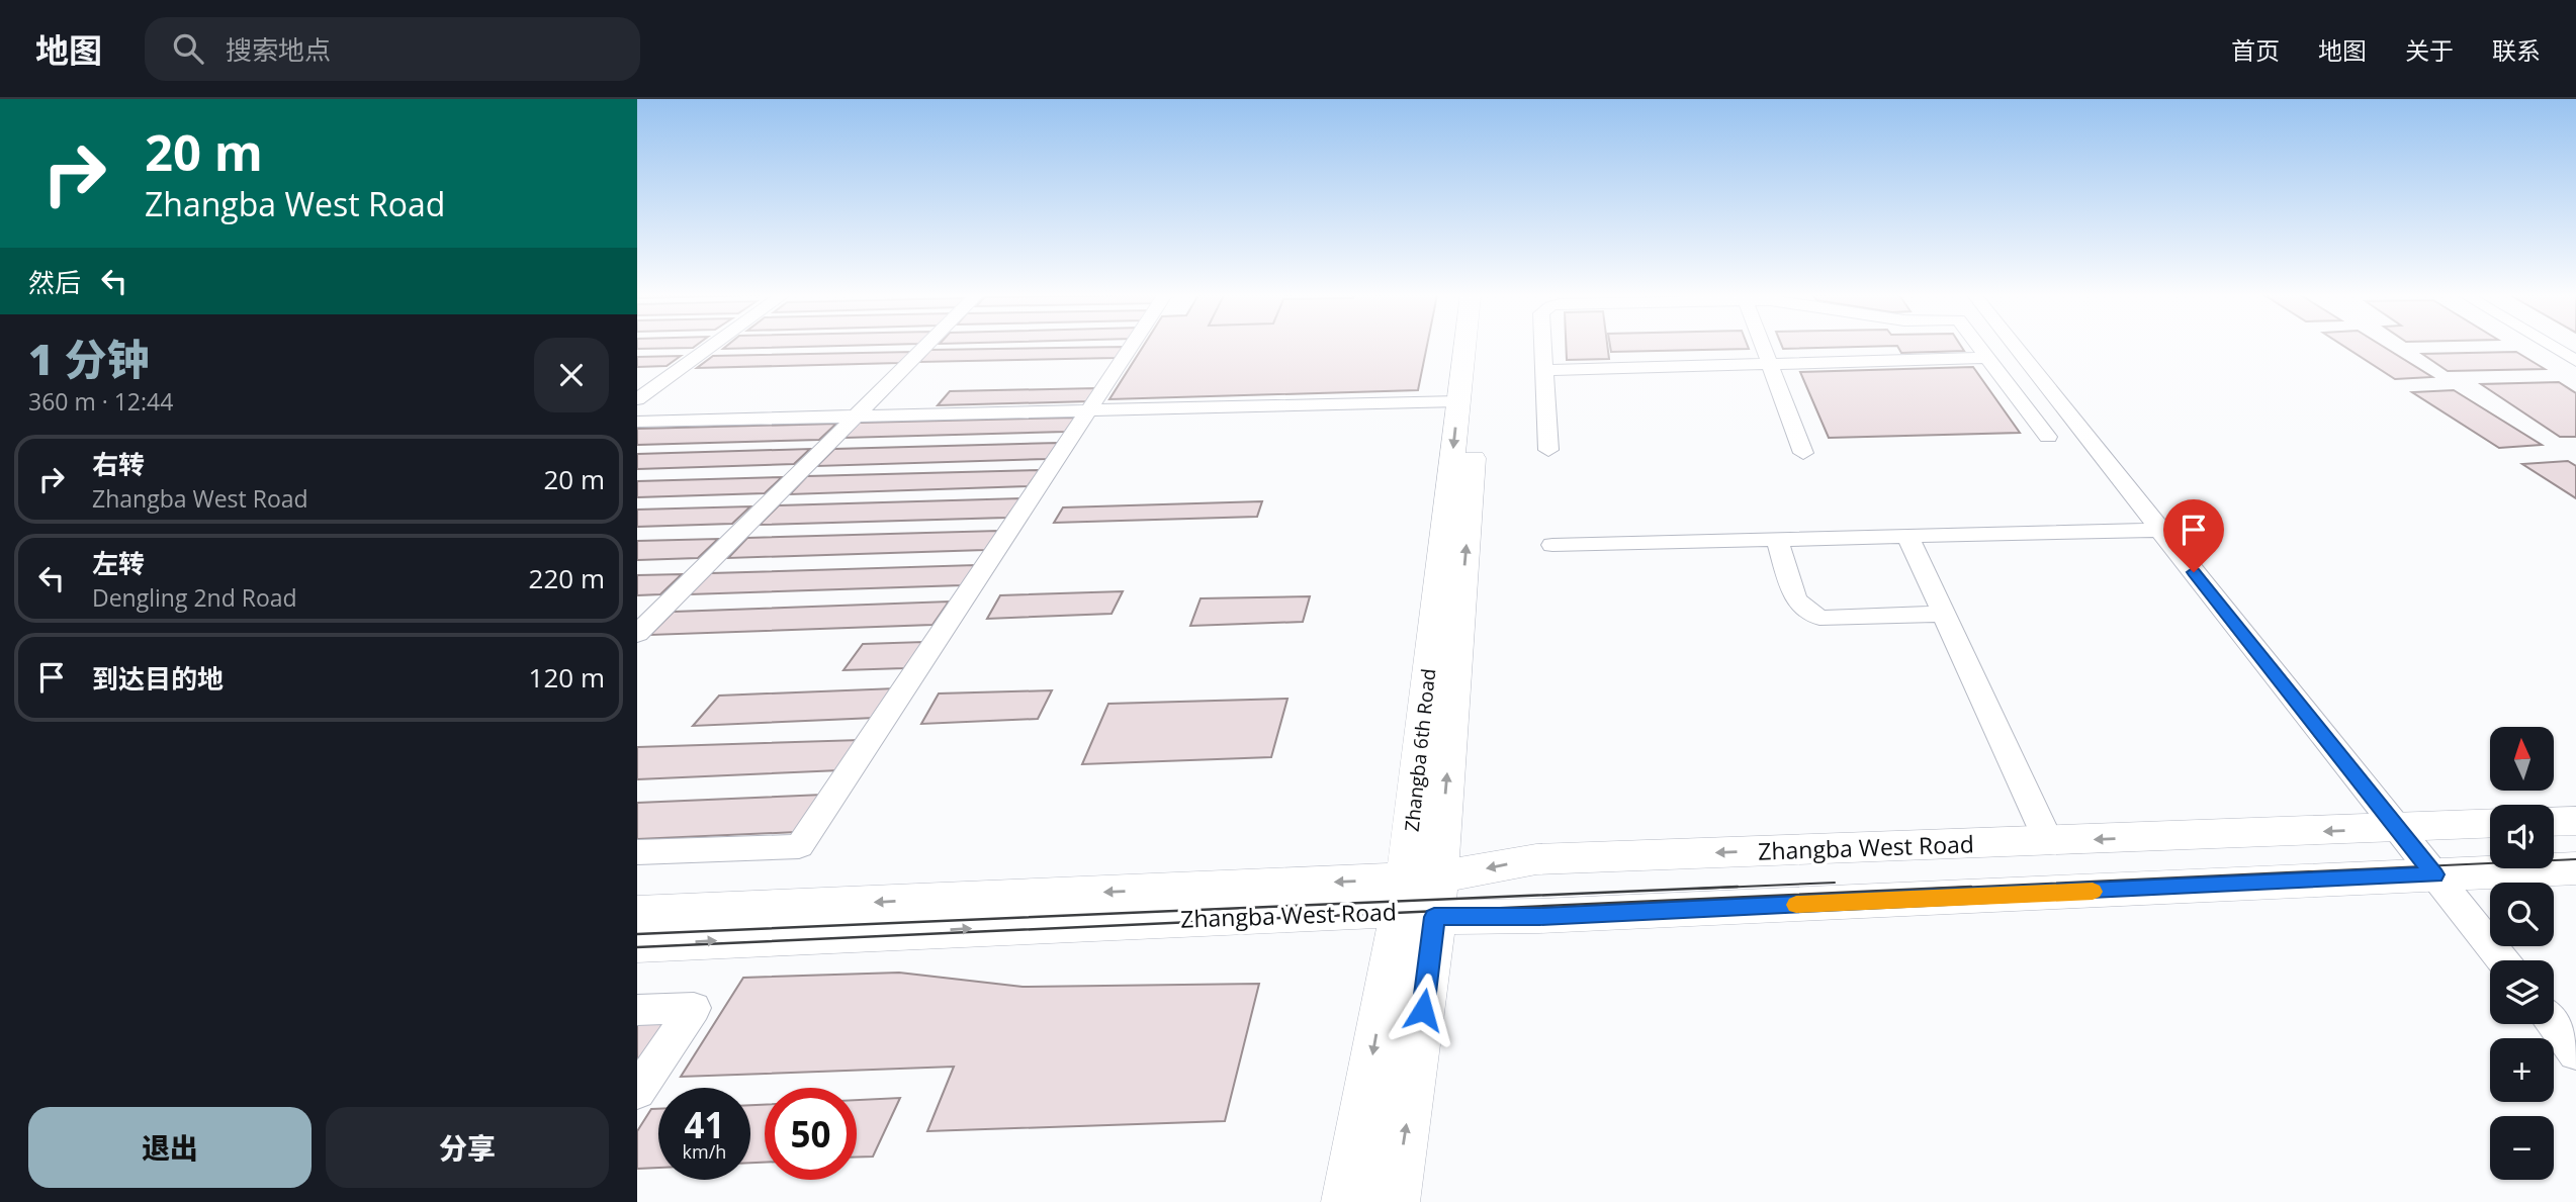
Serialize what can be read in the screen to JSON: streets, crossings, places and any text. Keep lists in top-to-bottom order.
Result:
{
  "streets": {
    "main road": ["Zhangba 6th Road", "Zhangba West Road"]
  },
  "crossings": [
    ["Zhangba 6th Road", "Zhangba West Road"]
  ],
  "north": "top",
  "page": {
    "header": "地图",
    "search": "搜索地点",
    "nav": [
      "首页",
      "地图",
      "关于",
      "联系"
    ],
    "turn": ["20 m", "Zhangba West Road"],
    "then": "然后",
    "heading": ["1 分钟", "360 m · 12:44"],
    "list": [
      {
        "name": "右转",
        "note": "Zhangba West Road",
        "value": "20 m"
      },
      {
        "name": "左转",
        "note": "Dengling 2nd Road",
        "value": "220 m"
      },
      {
        "name": "到达目的地",
        "value": "120 m"
      }
    ],
    "map_buttons": ["+", "−"],
    "speed": "41 km/h",
    "limit": "50",
    "buttons": ["退出", "分享"]
  }
}
